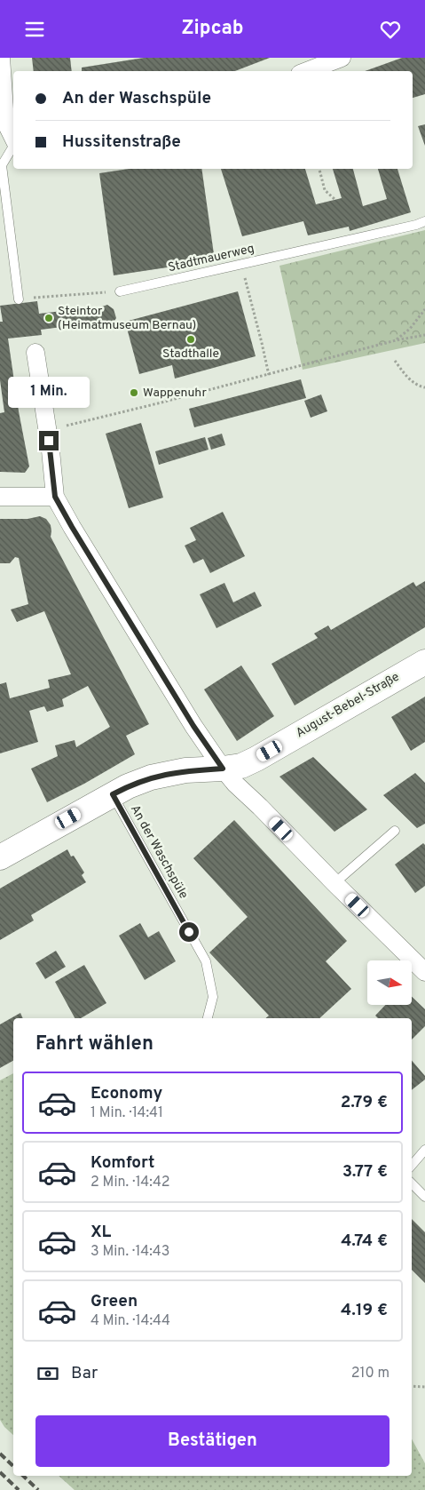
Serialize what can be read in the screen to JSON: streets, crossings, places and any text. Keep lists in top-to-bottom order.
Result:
{
  "streets": {
    "main road": ["August-Bebel-Straße"],
    "lane": ["Stadtmauerweg", "An der Waschspüle"]
  },
  "crossings": [
    ["August-Bebel-Straße", "An der Waschspüle"]
  ],
  "places": ["Steintor (Heimatmuseum Bernau)", "Stadthalle", "Wappenuhr"],
  "north": "right",
  "page": {
    "header": "Zipcab",
    "banner": ["An der Waschspüle", "Hussitenstraße"],
    "bubble": "1 Min.",
    "heading": "Fahrt wählen",
    "list": [
      {
        "name": "Economy",
        "note": "1 Min. · 14:41",
        "value": "2.79 €"
      },
      {
        "name": "Komfort",
        "note": "2 Min. · 14:42",
        "value": "3.77 €"
      },
      {
        "name": "XL",
        "note": "3 Min. · 14:43",
        "value": "4.74 €"
      },
      {
        "name": "Green",
        "note": "4 Min. · 14:44",
        "value": "4.19 €"
      }
    ],
    "pay": ["Bar", "210 m"],
    "buttons": "Bestätigen"
  }
}
